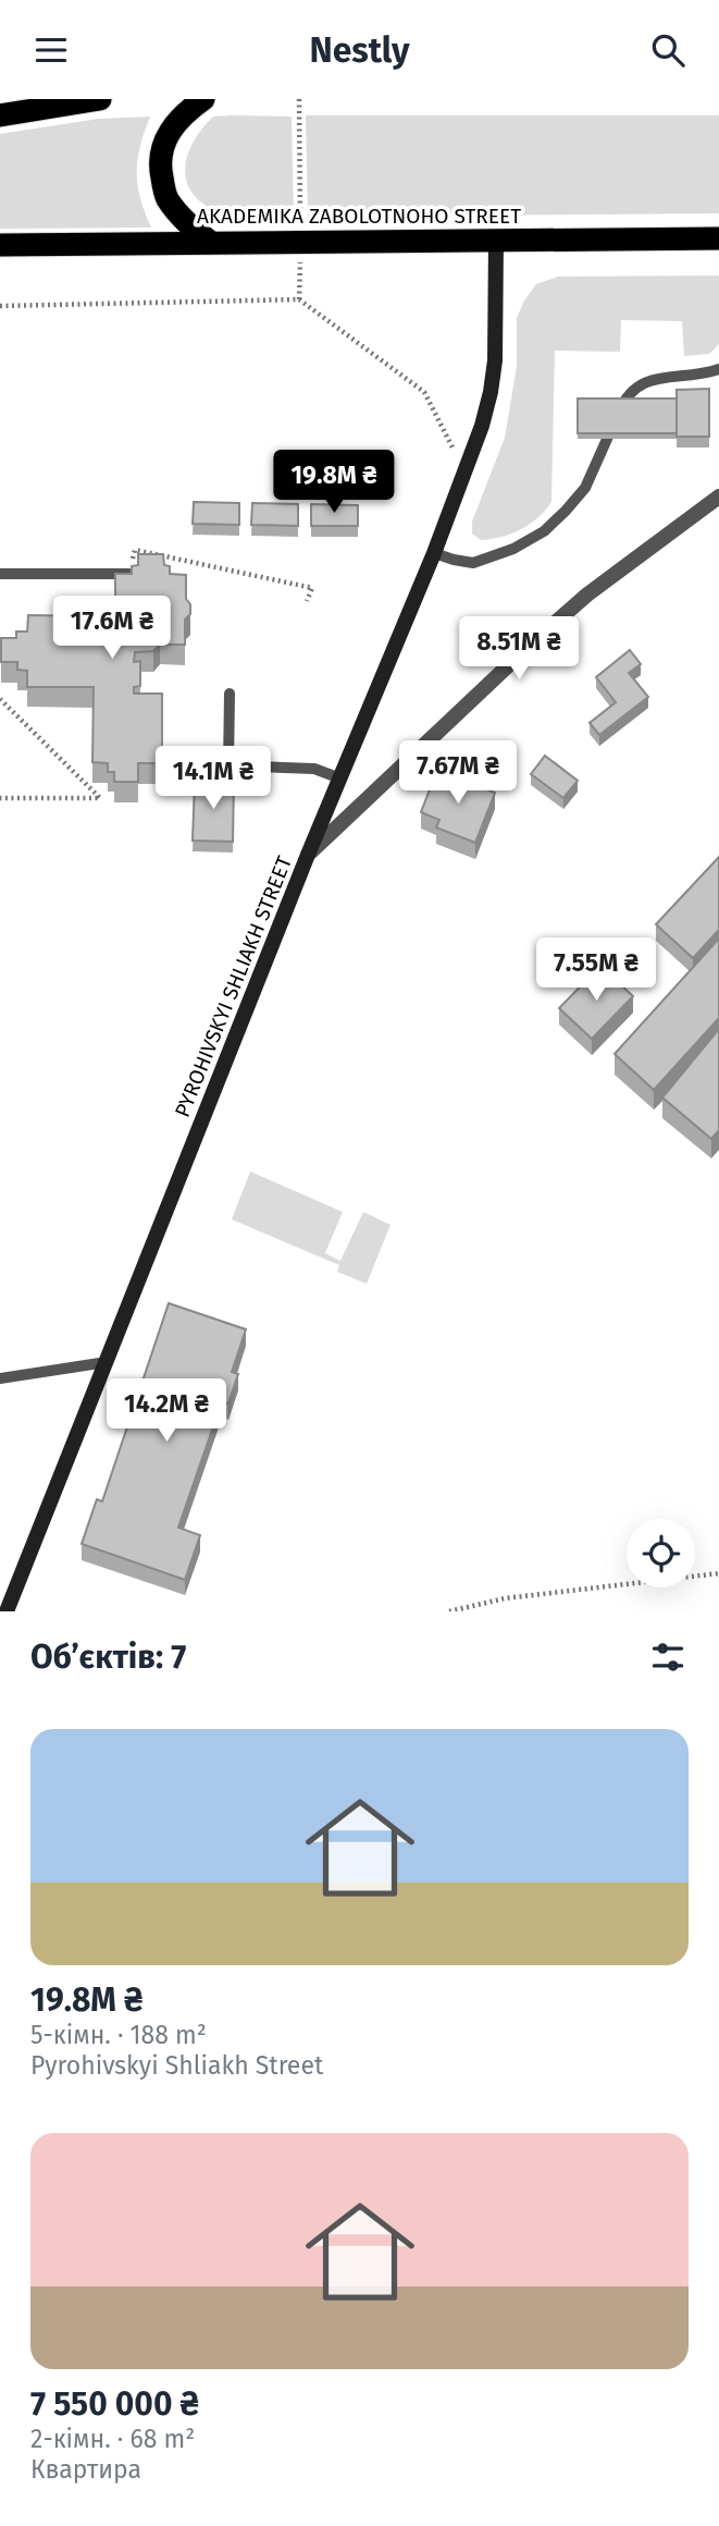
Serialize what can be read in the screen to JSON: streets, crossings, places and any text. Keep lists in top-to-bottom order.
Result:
{
  "streets": {
    "highway": ["AKADEMIKA ZABOLOTNOHO STREET"],
    "street": ["PYROHIVSKYI SHLIAKH STREET"]
  },
  "crossings": [
    ["AKADEMIKA ZABOLOTNOHO STREET", "PYROHIVSKYI SHLIAKH STREET"]
  ],
  "page": {
    "header": "Nestly",
    "price": [
      "19.8M ₴",
      "17.6M ₴",
      "8.51M ₴",
      "7.67M ₴",
      "14.1M ₴",
      "7.55M ₴",
      "14.2M ₴"
    ],
    "heading": "Об’єктів: 7",
    "list": [
      {
        "name": "19.8M ₴",
        "note": "5-кімн. · 188 m² · Pyrohivskyi Shliakh Street"
      },
      {
        "name": "7 550 000 ₴",
        "note": "2-кімн. · 68 m² · Квартира"
      }
    ]
  }
}
